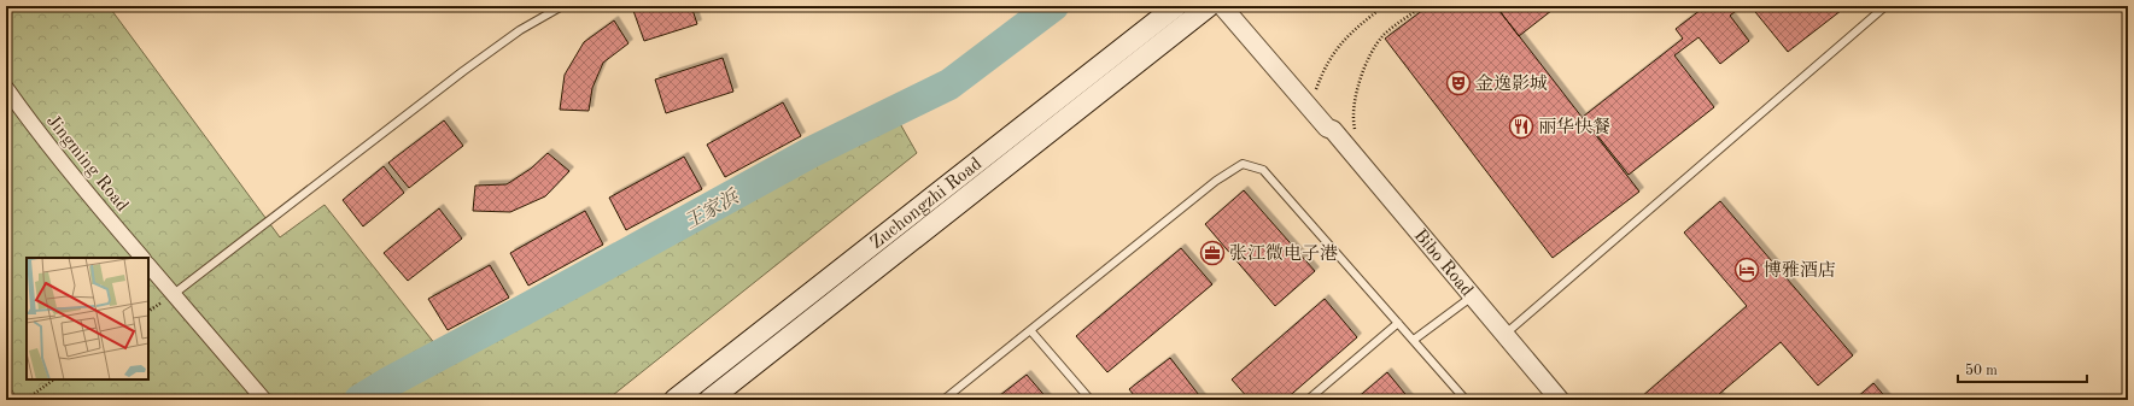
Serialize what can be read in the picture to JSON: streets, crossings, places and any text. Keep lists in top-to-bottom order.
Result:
{
  "streets": {
    "main road": ["Zuchongzhi Road"],
    "street": ["Jingming Road", "Bibo Road"]
  },
  "water": ["王家浜"],
  "places": {
    "theatre": ["金逸影城"],
    "restaurant": ["丽华快餐"],
    "office": ["张江微电子港"],
    "hotel": ["博雅酒店"]
  },
  "scale_bar": "50 m"
}
